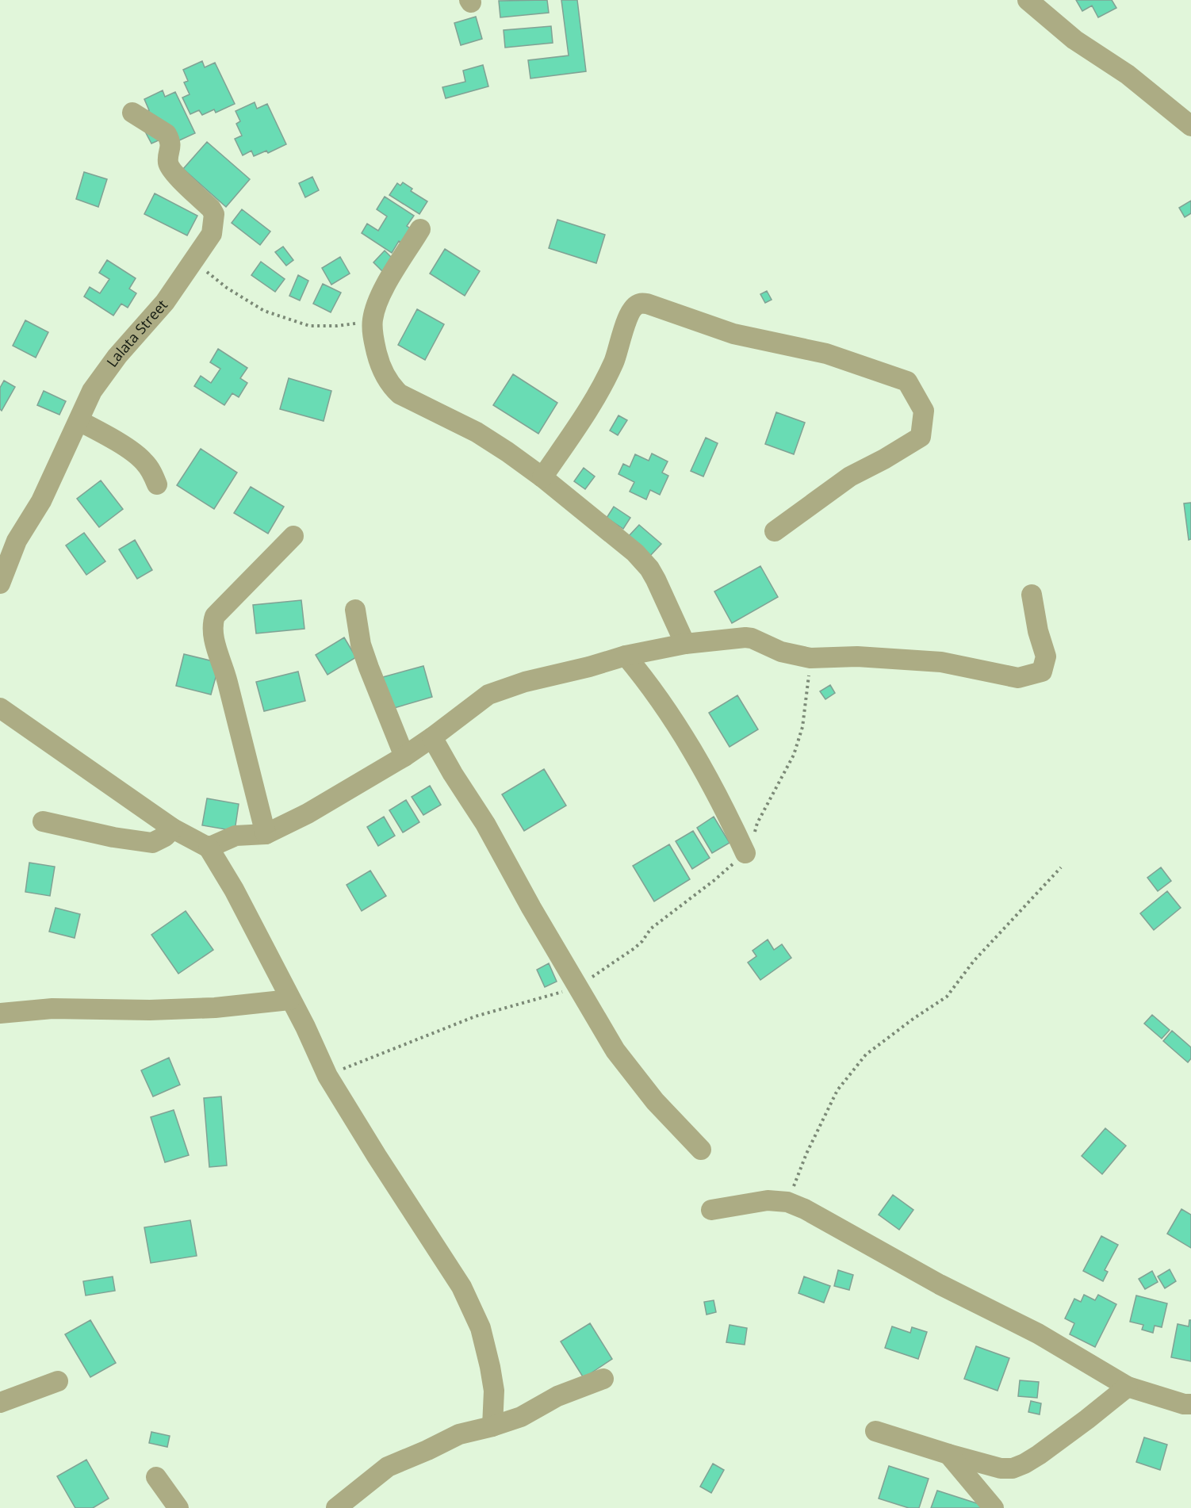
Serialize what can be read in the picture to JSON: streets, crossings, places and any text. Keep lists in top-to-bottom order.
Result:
{
  "streets": {
    "street": ["Lalata Street"]
  }
}
